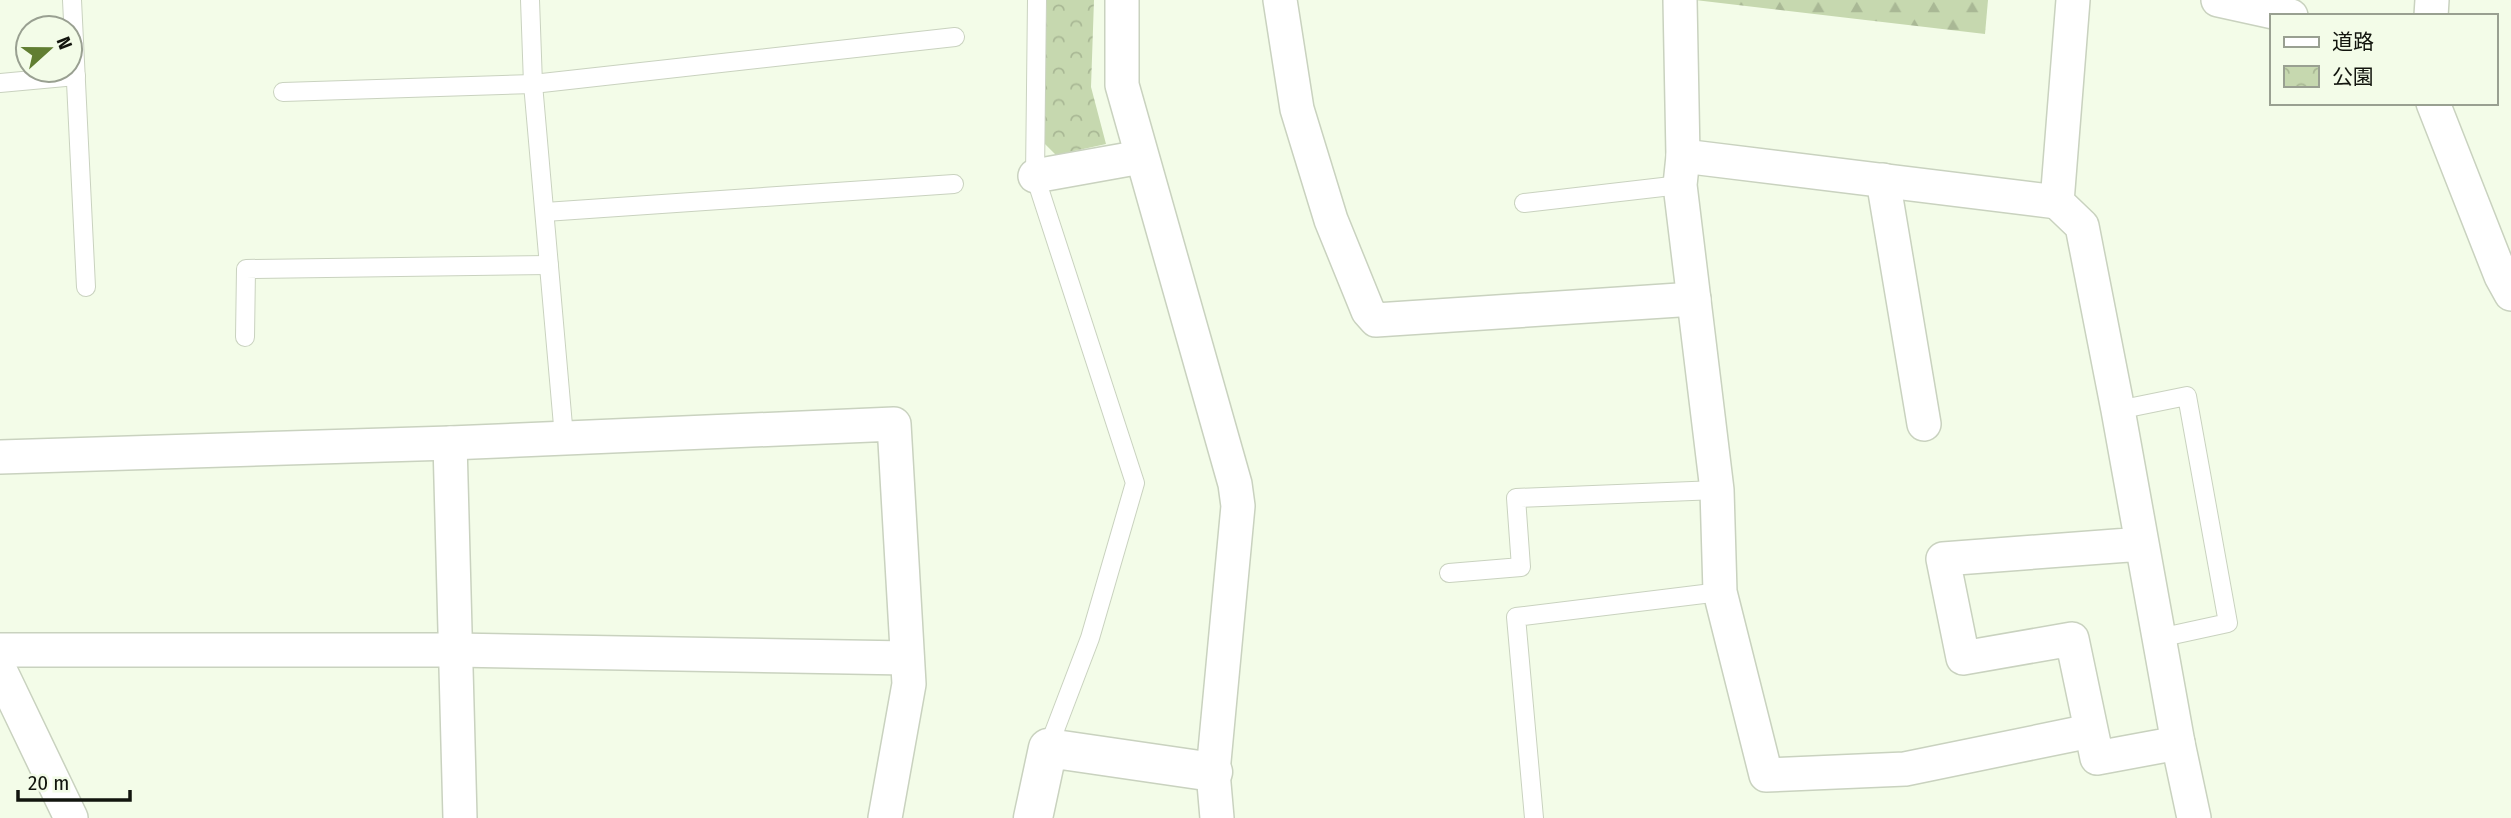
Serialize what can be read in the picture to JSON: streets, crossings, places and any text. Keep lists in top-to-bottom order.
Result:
{
  "legend": ["道路", "公園"],
  "scale_bar": "20 m",
  "north": "right"
}
